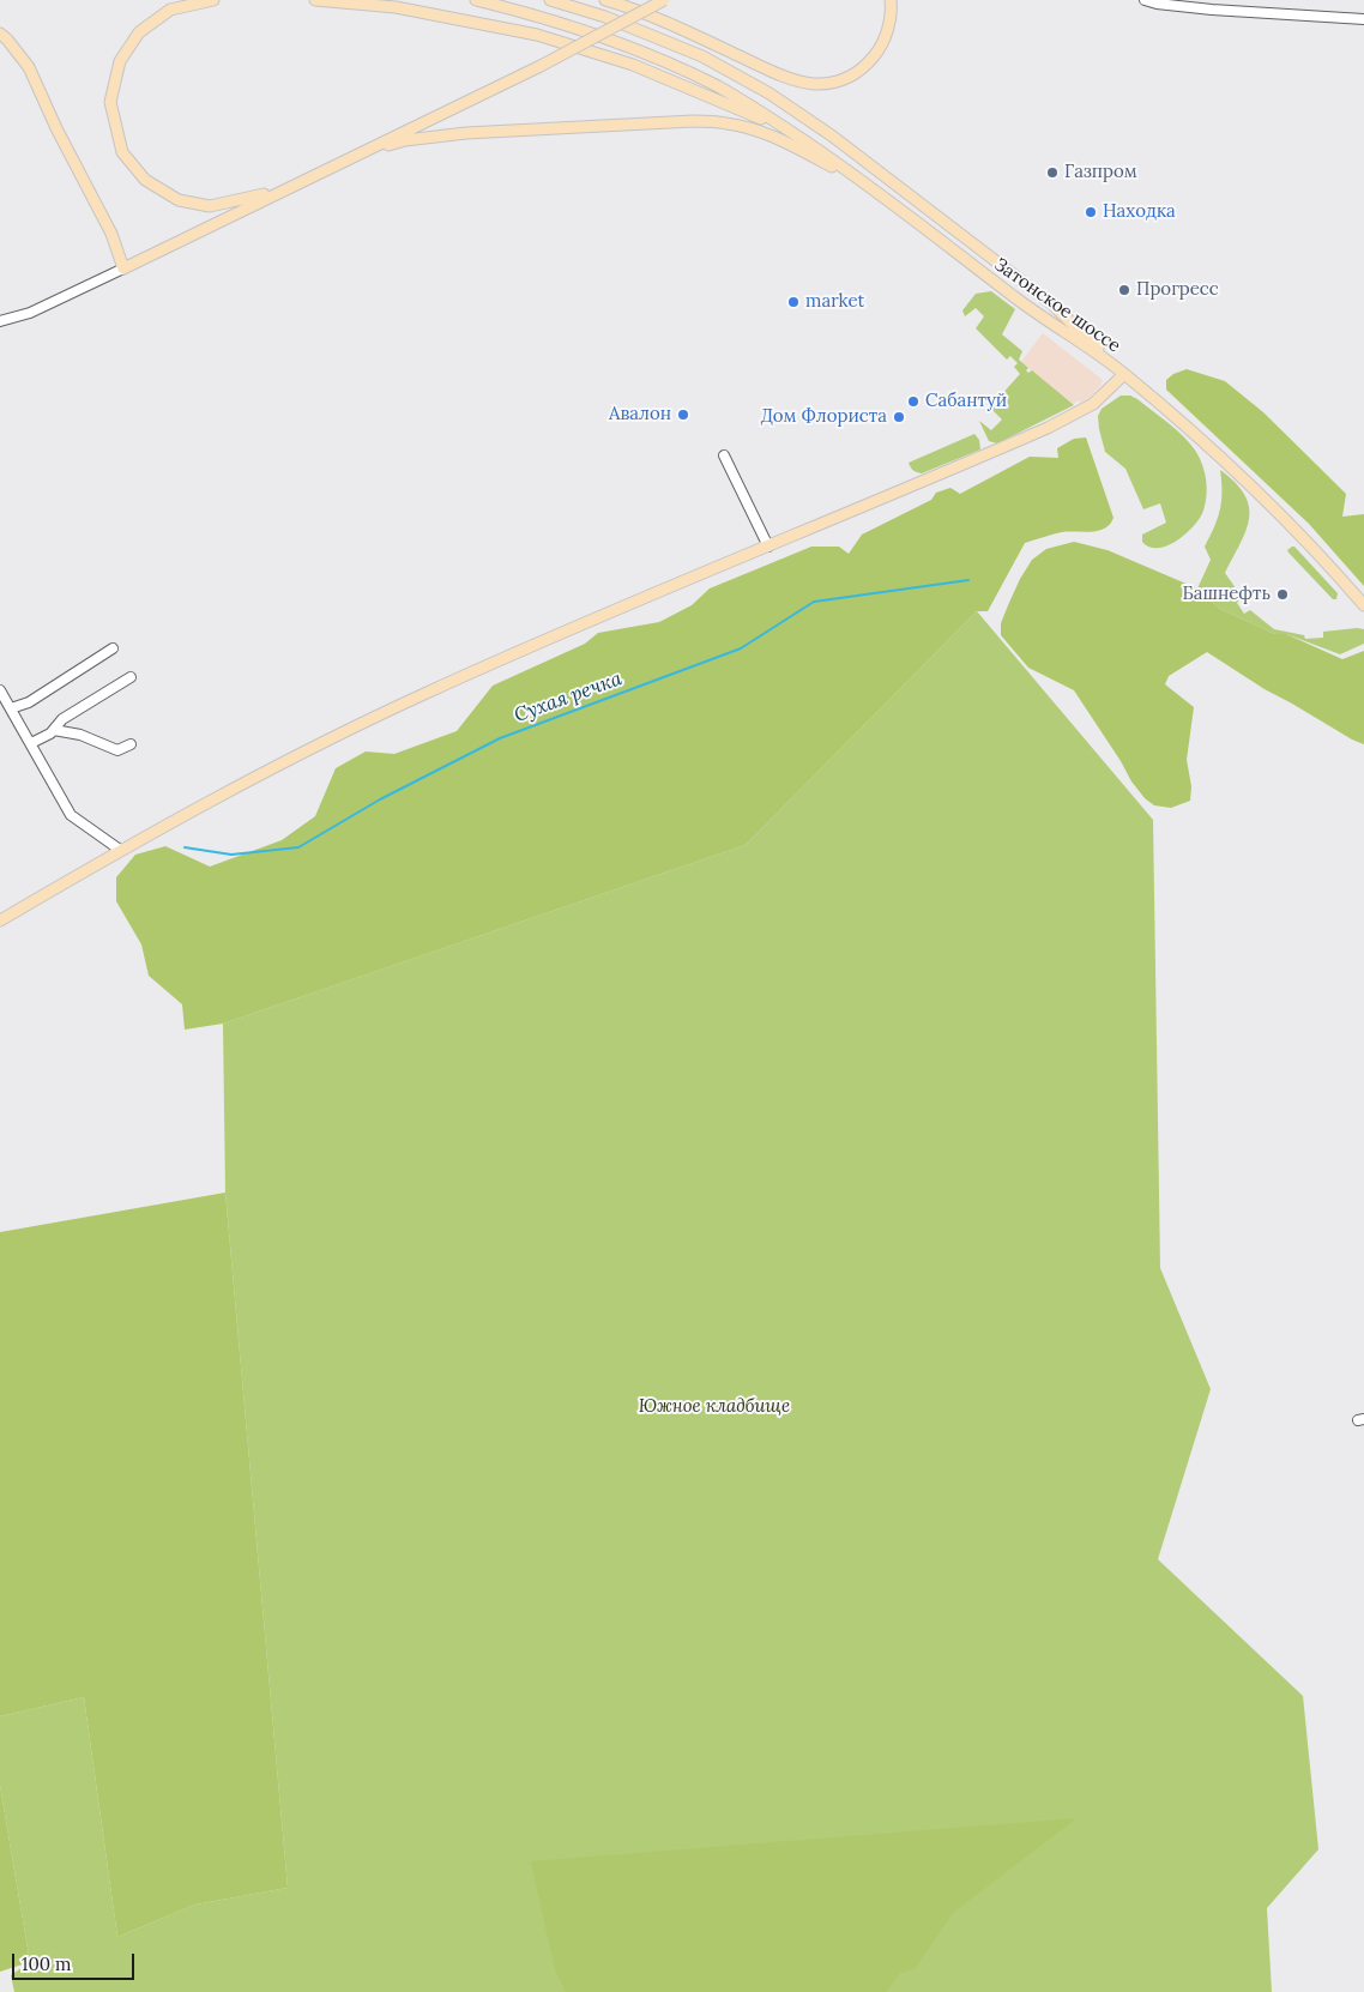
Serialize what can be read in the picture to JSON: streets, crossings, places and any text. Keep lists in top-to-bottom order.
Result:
{
  "streets": {
    "main road": ["Затонское шоссе"]
  },
  "water": ["Сухая речка"],
  "parks": ["Южное кладбище"],
  "places": [
    "Газпром",
    "Находка",
    "Прогресс",
    "market",
    "Сабантуй",
    "Авалон",
    "Дом Флориста",
    "Башнефть"
  ],
  "scale_bar": "100 m"
}
